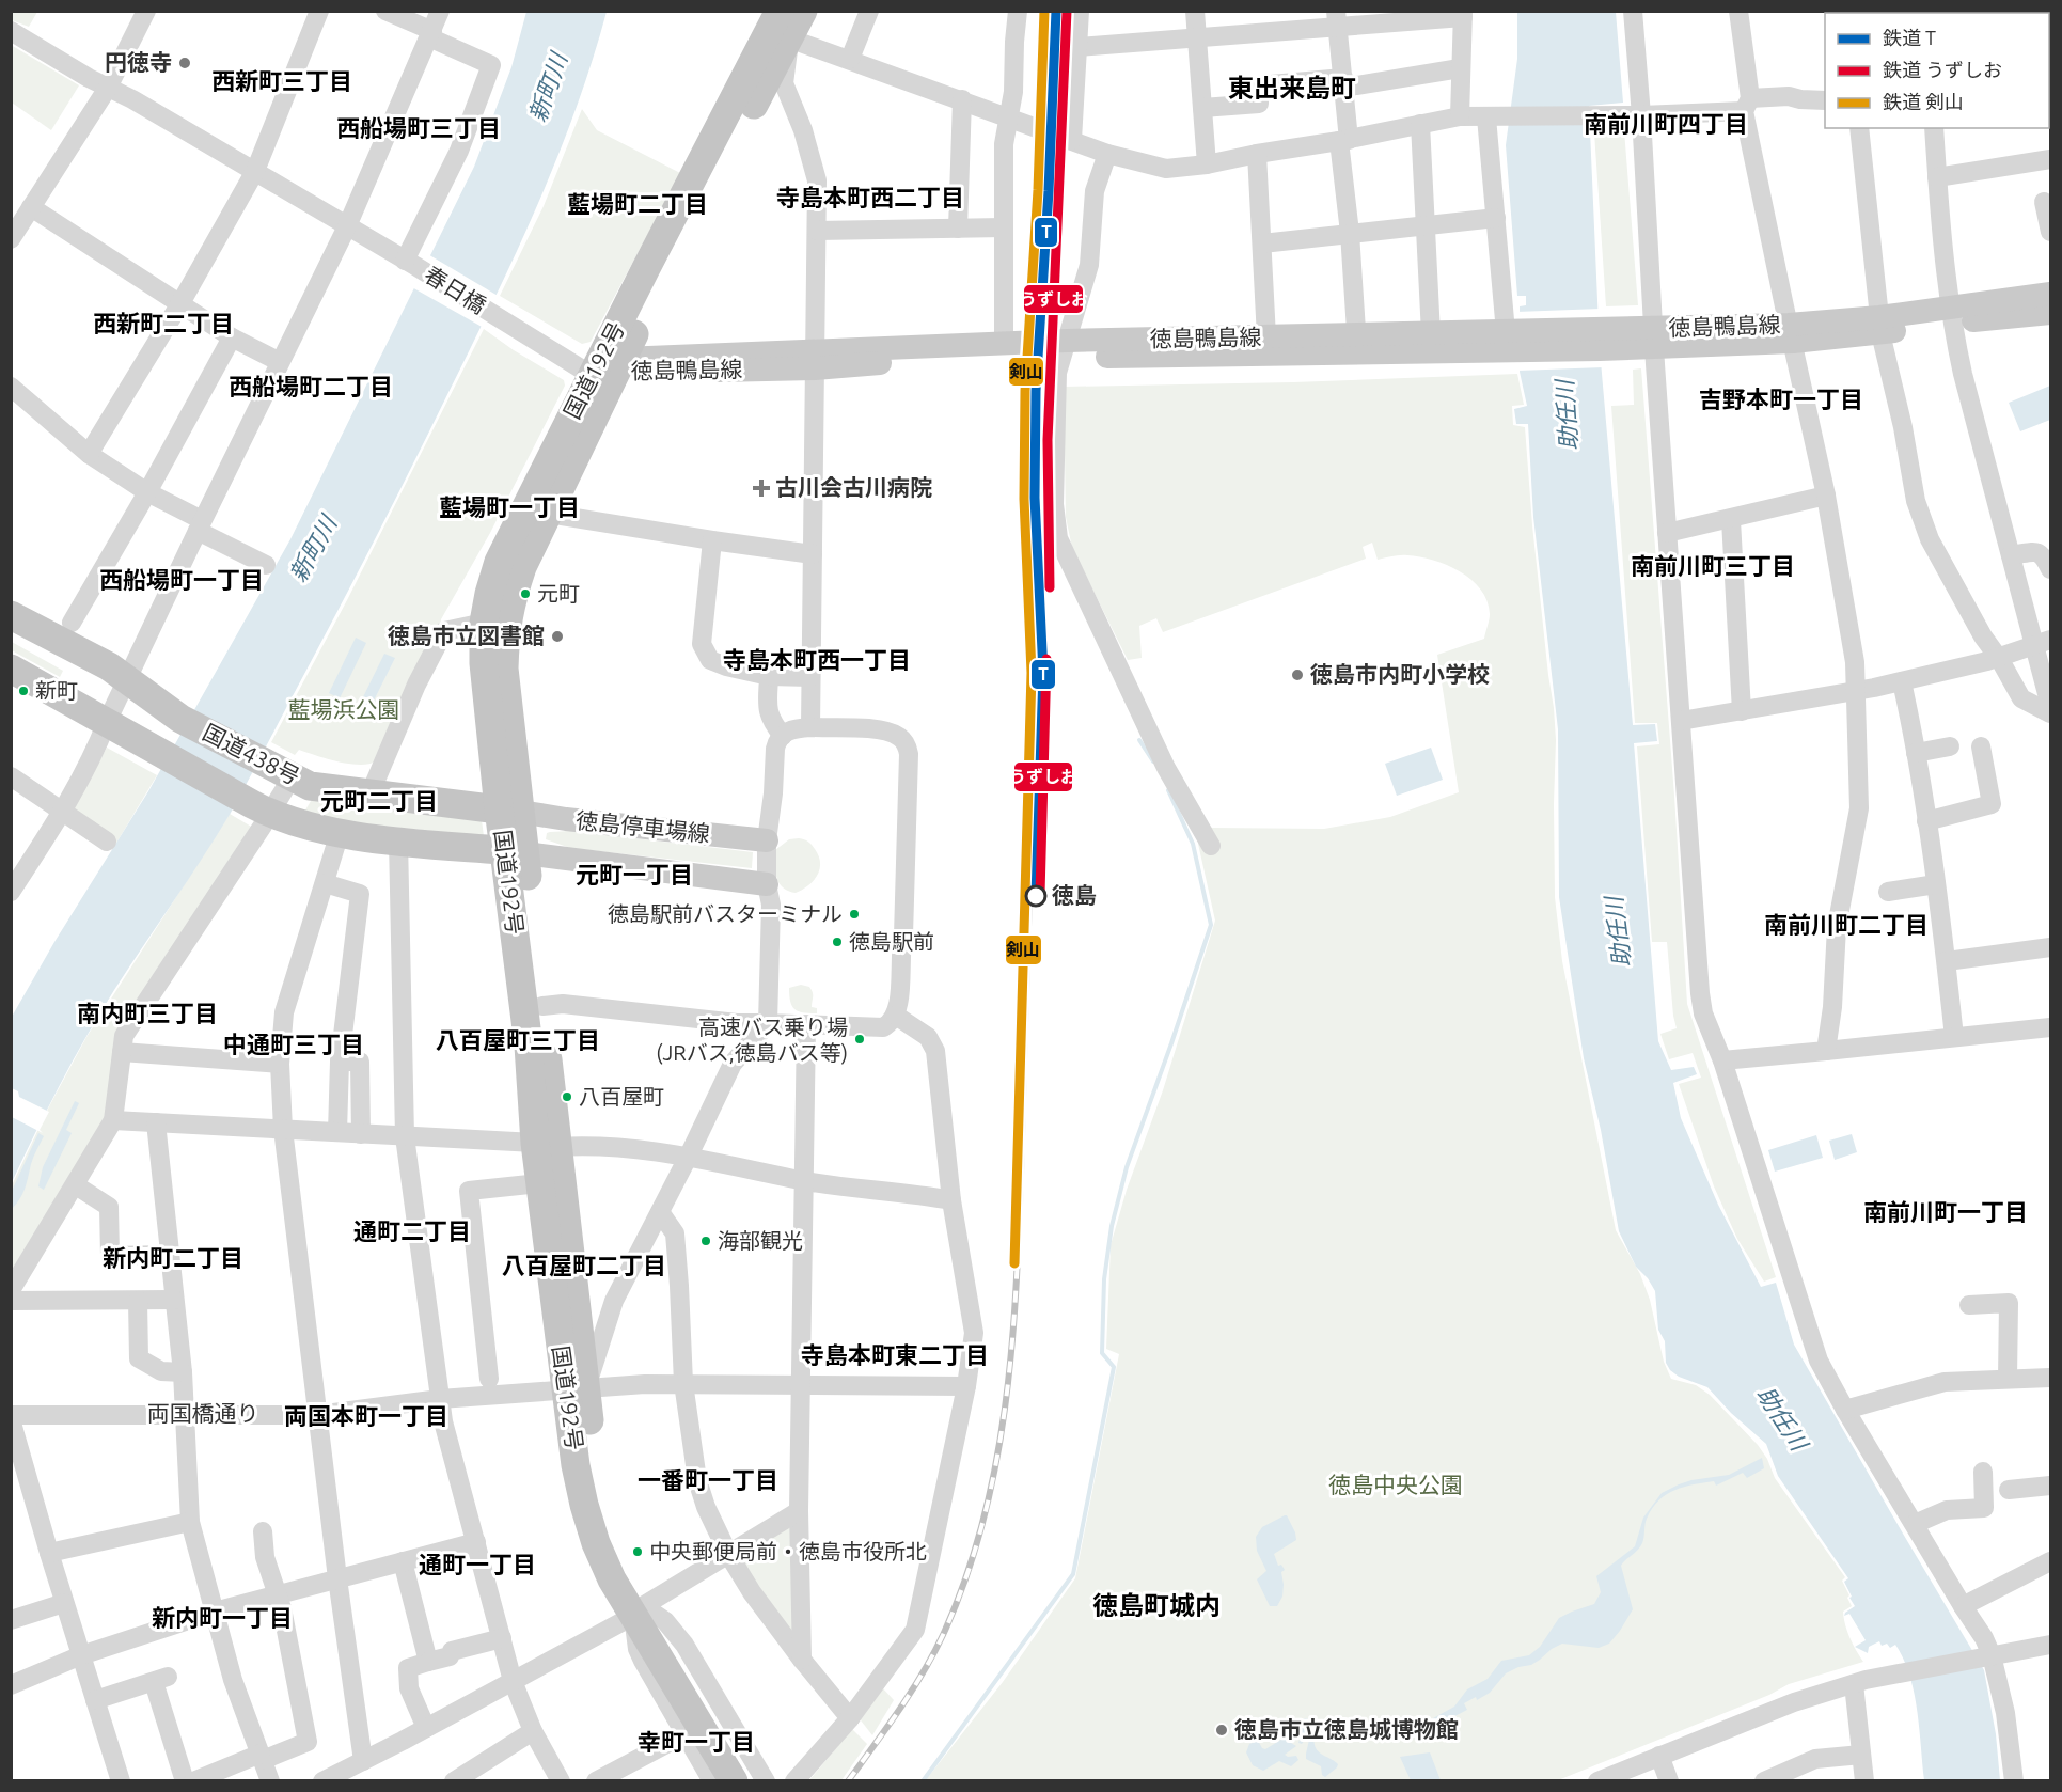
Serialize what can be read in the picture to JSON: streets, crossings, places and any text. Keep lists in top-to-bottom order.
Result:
{
  "streets": {
    "highway": ["国道192号", "国道438号"],
    "main road": ["徳島鴨島線", "徳島停車場線"],
    "street": ["春日橋", "両国橋通り"]
  },
  "crossings": [
    ["春日橋", "徳島鴨島線"],
    ["春日橋", "国道192号"],
    ["徳島鴨島線", "国道192号"],
    ["国道192号", "国道438号"],
    ["国道192号", "徳島停車場線"],
    ["国道192号", "両国橋通り"],
    ["国道438号", "徳島停車場線"]
  ],
  "districts": [
    "西新町三丁目",
    "東出来島町",
    "南前川町四丁目",
    "西船場町三丁目",
    "寺島本町西二丁目",
    "藍場町二丁目",
    "西新町二丁目",
    "西船場町二丁目",
    "吉野本町一丁目",
    "藍場町一丁目",
    "南前川町三丁目",
    "西船場町一丁目",
    "寺島本町西一丁目",
    "元町二丁目",
    "元町一丁目",
    "南前川町二丁目",
    "南内町三丁目",
    "八百屋町三丁目",
    "中通町三丁目",
    "南前川町一丁目",
    "通町二丁目",
    "新内町二丁目",
    "八百屋町二丁目",
    "寺島本町東二丁目",
    "両国本町一丁目",
    "一番町一丁目",
    "通町一丁目",
    "徳島町城内",
    "新内町一丁目",
    "幸町一丁目"
  ],
  "water": ["新町川", "助任川"],
  "parks": ["藍場浜公園", "徳島中央公園"],
  "places": {
    "other": [
      "円徳寺",
      "元町",
      "徳島市立図書館",
      "徳島市内町小学校",
      "新町",
      "徳島",
      "徳島駅前バスターミナル",
      "徳島駅前",
      "高速バス乗り場 (JRバス,徳島バス等)",
      "八百屋町",
      "海部観光",
      "中央郵便局前・徳島市役所北",
      "徳島市立徳島城博物館"
    ],
    "health": ["古川会古川病院"]
  },
  "lines": ["rail line T", "rail line うずしお", "rail line 剣山"],
  "legend": ["鉄道 T", "鉄道 うずしお", "鉄道 剣山"]
}
